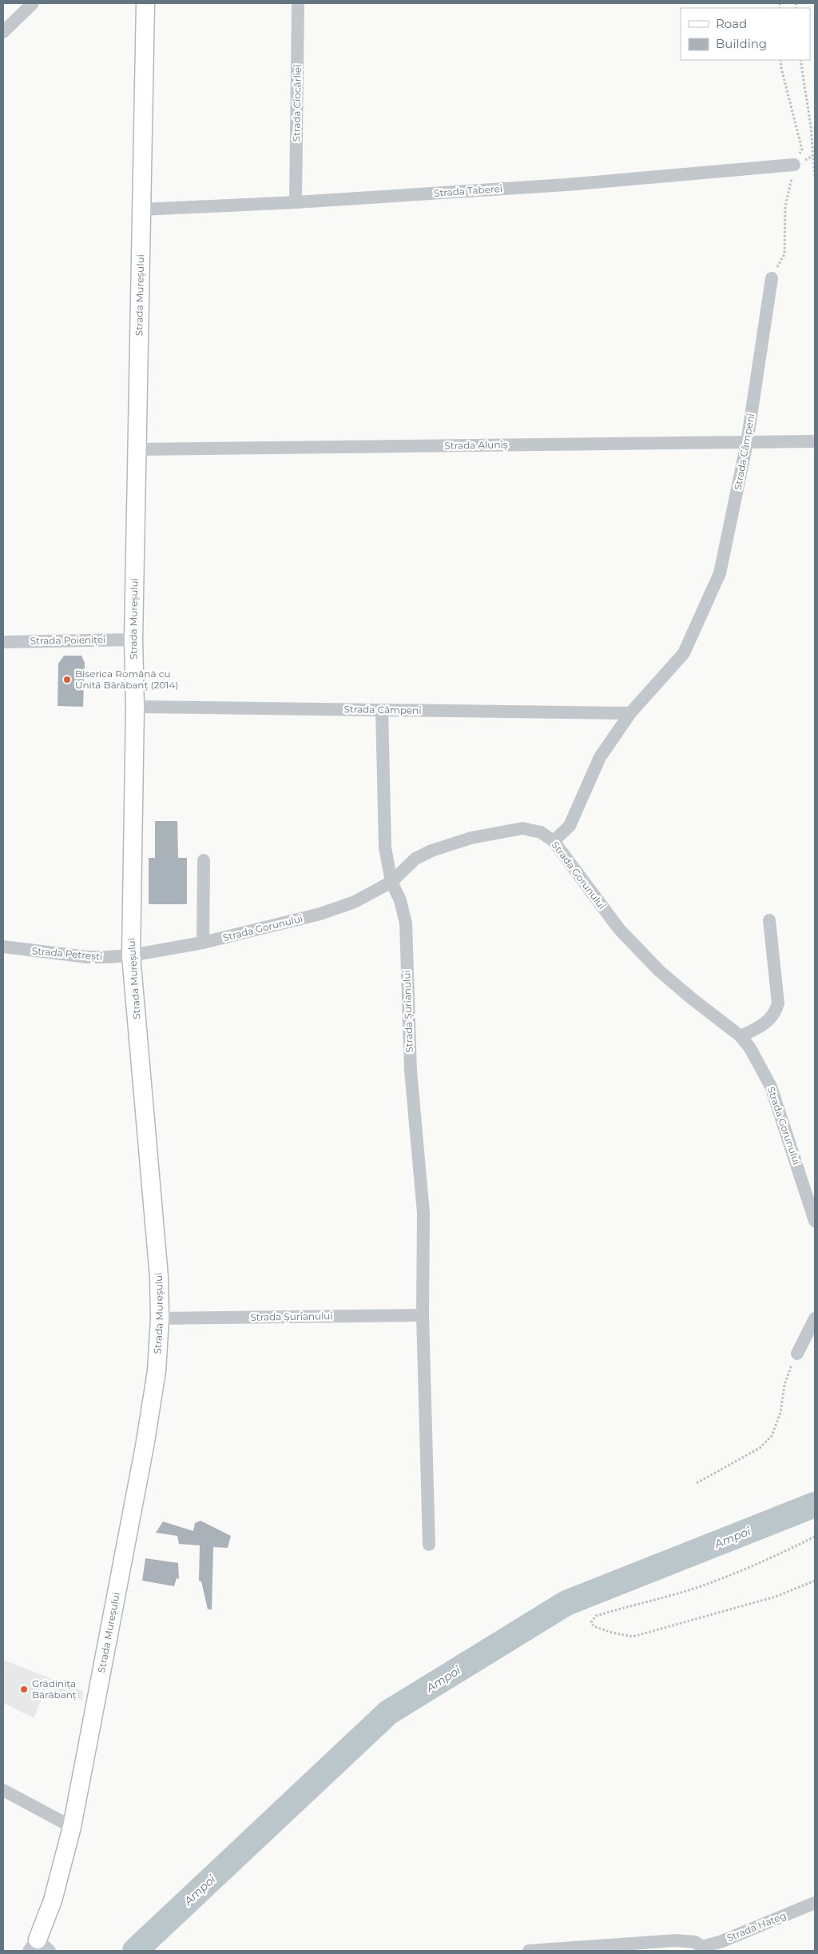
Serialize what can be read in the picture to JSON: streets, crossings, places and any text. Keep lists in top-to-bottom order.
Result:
{
  "streets": {
    "street": [
      "Strada Ciocârliei",
      "Strada Taberei",
      "Strada Mureșului",
      "Strada Aluniș",
      "Strada Câmpeni",
      "Strada Poieniței",
      "Strada Gorunului",
      "Strada Petrești",
      "Strada Șurianului",
      "Strada Hațeg"
    ]
  },
  "crossings": [
    ["Strada Ciocârliei", "Strada Taberei"],
    ["Strada Taberei", "Strada Mureșului"],
    ["Strada Mureșului", "Strada Aluniș"],
    ["Strada Mureșului", "Strada Câmpeni"],
    ["Strada Mureșului", "Strada Poieniței"],
    ["Strada Mureșului", "Strada Gorunului"],
    ["Strada Mureșului", "Strada Petrești"],
    ["Strada Mureșului", "Strada Șurianului"],
    ["Strada Aluniș", "Strada Câmpeni"],
    ["Strada Câmpeni", "Strada Gorunului"],
    ["Strada Câmpeni", "Strada Șurianului"],
    ["Strada Gorunului", "Strada Petrești"],
    ["Strada Gorunului", "Strada Șurianului"]
  ],
  "water": ["Ampoi"],
  "places": ["Biserica Română cu Unită Bărăbanț (2014)", "Grădinița Bărăbanț"],
  "legend": ["Road", "Building"]
}
